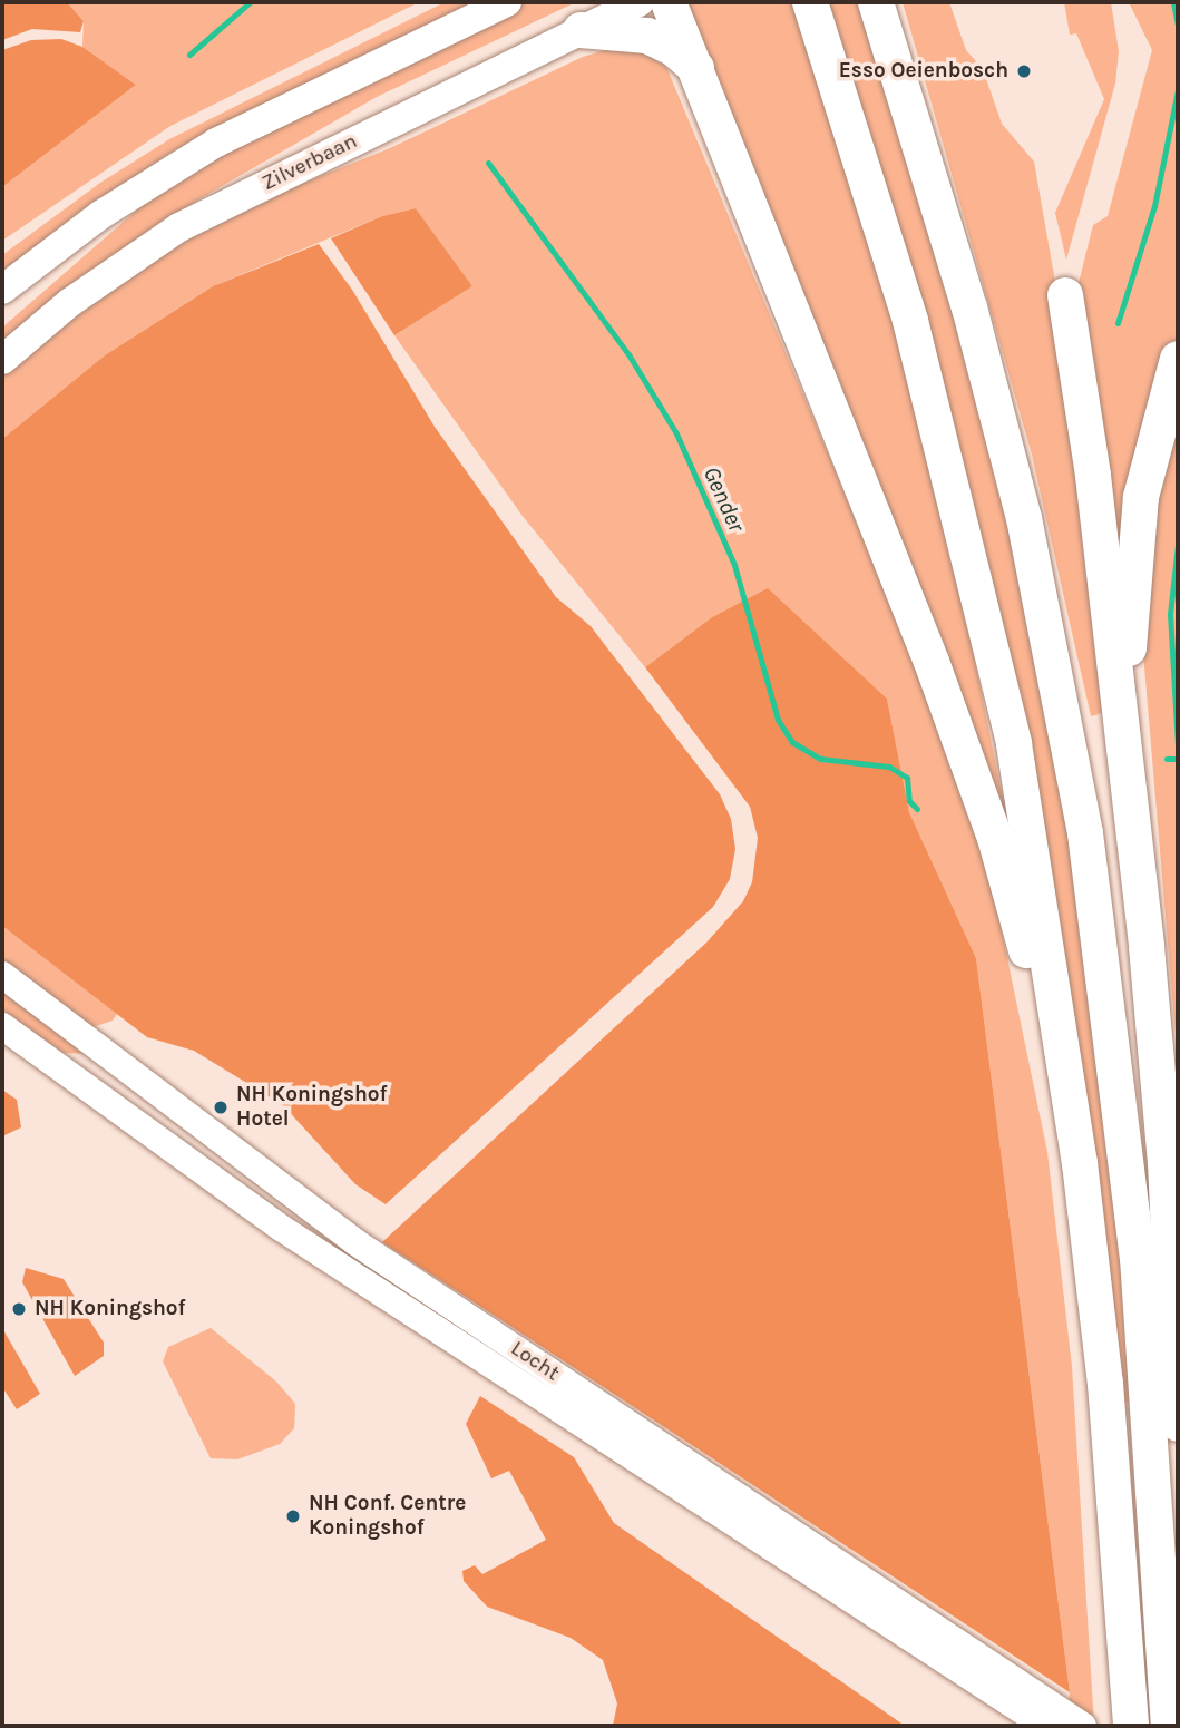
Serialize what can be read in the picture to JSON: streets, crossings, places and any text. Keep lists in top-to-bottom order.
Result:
{
  "streets": {
    "main road": ["Zilverbaan", "Locht"]
  },
  "water": ["Gender"],
  "places": [
    "Esso Oeienbosch",
    "NH Koningshof Hotel",
    "NH Koningshof",
    "NH Conf. Centre Koningshof"
  ]
}
